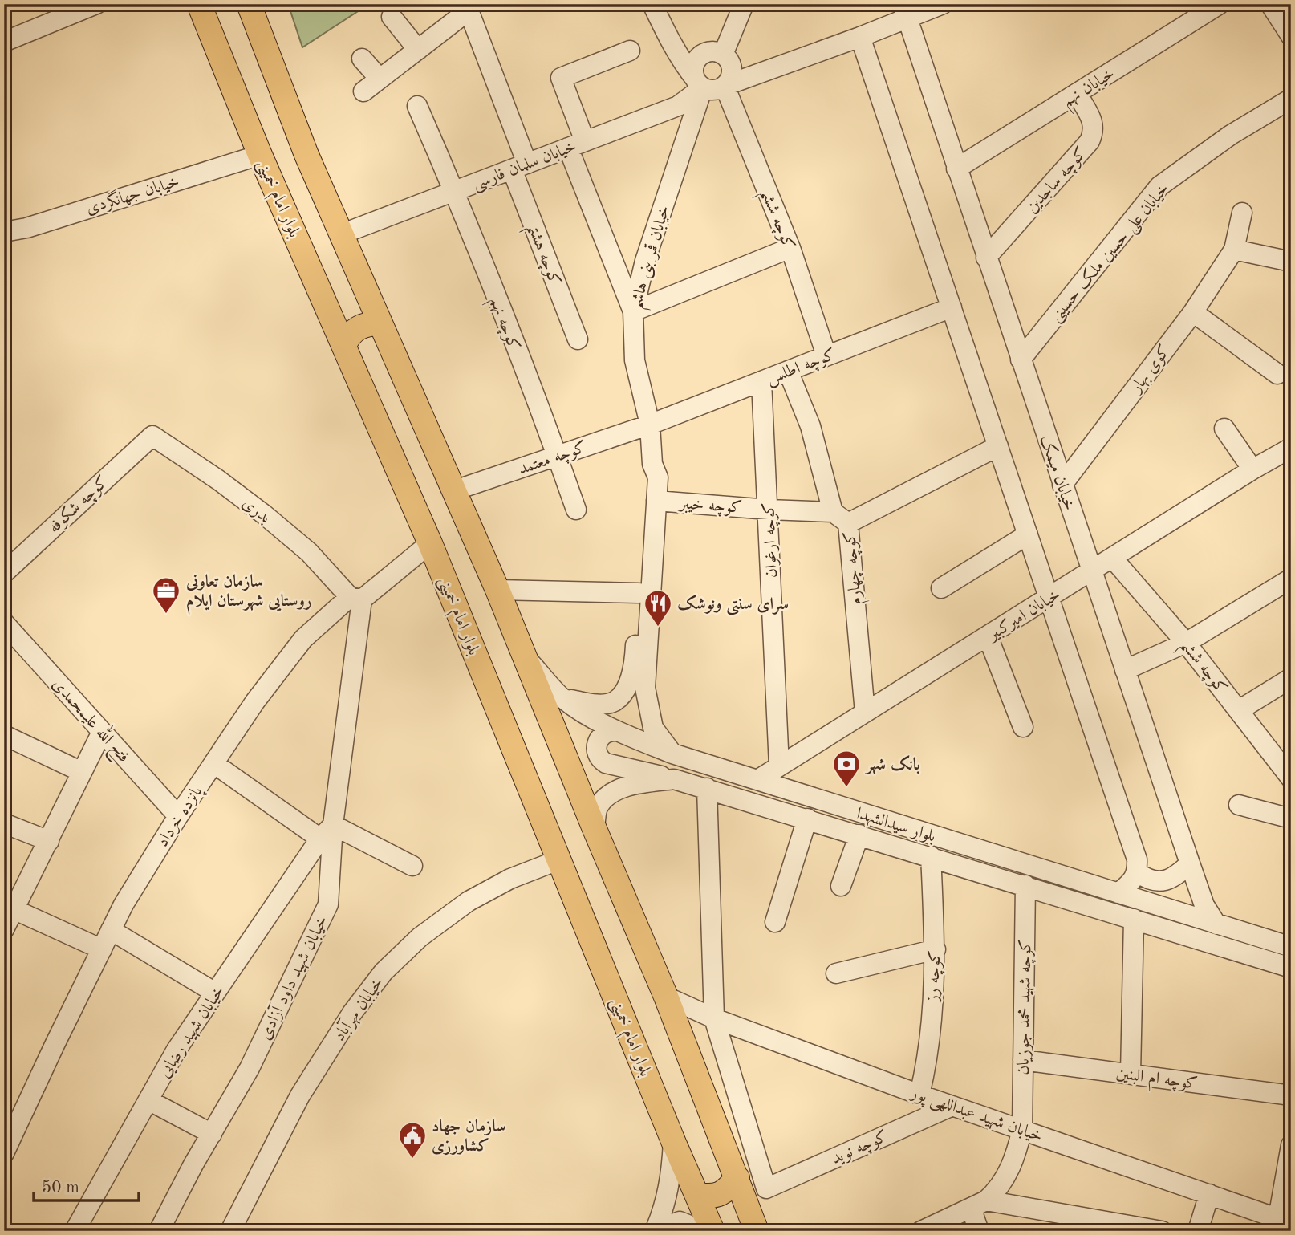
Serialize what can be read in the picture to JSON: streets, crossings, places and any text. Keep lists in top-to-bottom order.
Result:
{
  "streets": {
    "main road": ["بلوار امام خمینی"],
    "street": [
      "خیابان نهم",
      "خیابان سلمان فارسی",
      "کوچه ساجدین",
      "خیابان جهانگردی",
      "کوچه ششم",
      "خیابان علی حسین ملک حسینی",
      "کوچه هشتم",
      "خیابان قمر بنی هاشم",
      "کوچه نهم",
      "کوچه اطلس",
      "کوی بهار",
      "کوچه معتمد",
      "خیابان میمک",
      "کوچه شکوفه",
      "کوچه خیبر",
      "بدری",
      "کوچه ارغوان",
      "کوچه چهارم",
      "خیابان امیرکبیر",
      "فتح الله علیمحمدی",
      "پانزده خرداد",
      "بلوار سیدالشهدا",
      "کوچه رز",
      "خیابان شهید داود آزادی",
      "کوچه شهید محمد جوزیان",
      "خیابان مهرآباد",
      "خیابان شهید رضایی",
      "کوچه ام البنین",
      "خیابان شهید عبداللهی پور",
      "کوچه نوید"
    ]
  },
  "crossings": [
    ["خیابان نهم", "کوچه ساجدین"],
    ["خیابان نهم", "خیابان میمک"],
    ["خیابان سلمان فارسی", "کوچه ششم"],
    ["خیابان سلمان فارسی", "کوچه هشتم"],
    ["خیابان سلمان فارسی", "خیابان قمر بنی هاشم"],
    ["خیابان سلمان فارسی", "کوچه نهم"],
    ["کوچه ساجدین", "خیابان میمک"],
    ["خیابان جهانگردی", "بلوار امام خمینی"],
    ["بلوار امام خمینی", "پانزده خرداد"],
    ["بلوار امام خمینی", "خیابان مهرآباد"],
    ["کوچه ششم", "خیابان قمر بنی هاشم"],
    ["کوچه ششم", "کوچه اطلس"],
    ["کوچه ششم", "خیابان امیرکبیر"],
    ["خیابان علی حسین ملک حسینی", "خیابان میمک"],
    ["خیابان قمر بنی هاشم", "کوچه اطلس"],
    ["خیابان قمر بنی هاشم", "کوچه معتمد"],
    ["خیابان قمر بنی هاشم", "کوچه خیبر"],
    ["خیابان قمر بنی هاشم", "بلوار سیدالشهدا"],
    ["کوچه نهم", "کوچه معتمد"],
    ["کوچه اطلس", "کوچه معتمد"],
    ["کوچه اطلس", "کوچه ارغوان"],
    ["کوچه اطلس", "کوچه چهارم"],
    ["کوی بهار", "خیابان میمک"],
    ["خیابان میمک", "خیابان امیرکبیر"],
    ["خیابان میمک", "بلوار سیدالشهدا"],
    ["کوچه شکوفه", "بدری"],
    ["کوچه خیبر", "کوچه ارغوان"],
    ["کوچه خیبر", "کوچه چهارم"],
    ["بدری", "پانزده خرداد"],
    ["بدری", "خیابان شهید داود آزادی"],
    ["کوچه ارغوان", "خیابان امیرکبیر"],
    ["کوچه چهارم", "خیابان امیرکبیر"],
    ["خیابان امیرکبیر", "بلوار سیدالشهدا"],
    ["فتح الله علیمحمدی", "پانزده خرداد"],
    ["پانزده خرداد", "خیابان شهید داود آزادی"],
    ["بلوار سیدالشهدا", "کوچه رز"],
    ["بلوار سیدالشهدا", "کوچه شهید محمد جوزیان"],
    ["کوچه رز", "خیابان شهید عبداللهی پور"],
    ["خیابان شهید داود آزادی", "خیابان شهید رضایی"],
    ["کوچه شهید محمد جوزیان", "کوچه ام البنین"],
    ["کوچه شهید محمد جوزیان", "خیابان شهید عبداللهی پور"],
    ["خیابان شهید عبداللهی پور", "کوچه نوید"]
  ],
  "places": {
    "office": ["سازمان تعاونی روستایی شهرستان ایلام"],
    "restaurant": ["سرای سنتی ونوشک"],
    "bank": ["بانک شهر"],
    "public building": ["سازمان جهاد کشاورزی"]
  },
  "scale_bar": "50 m"
}
